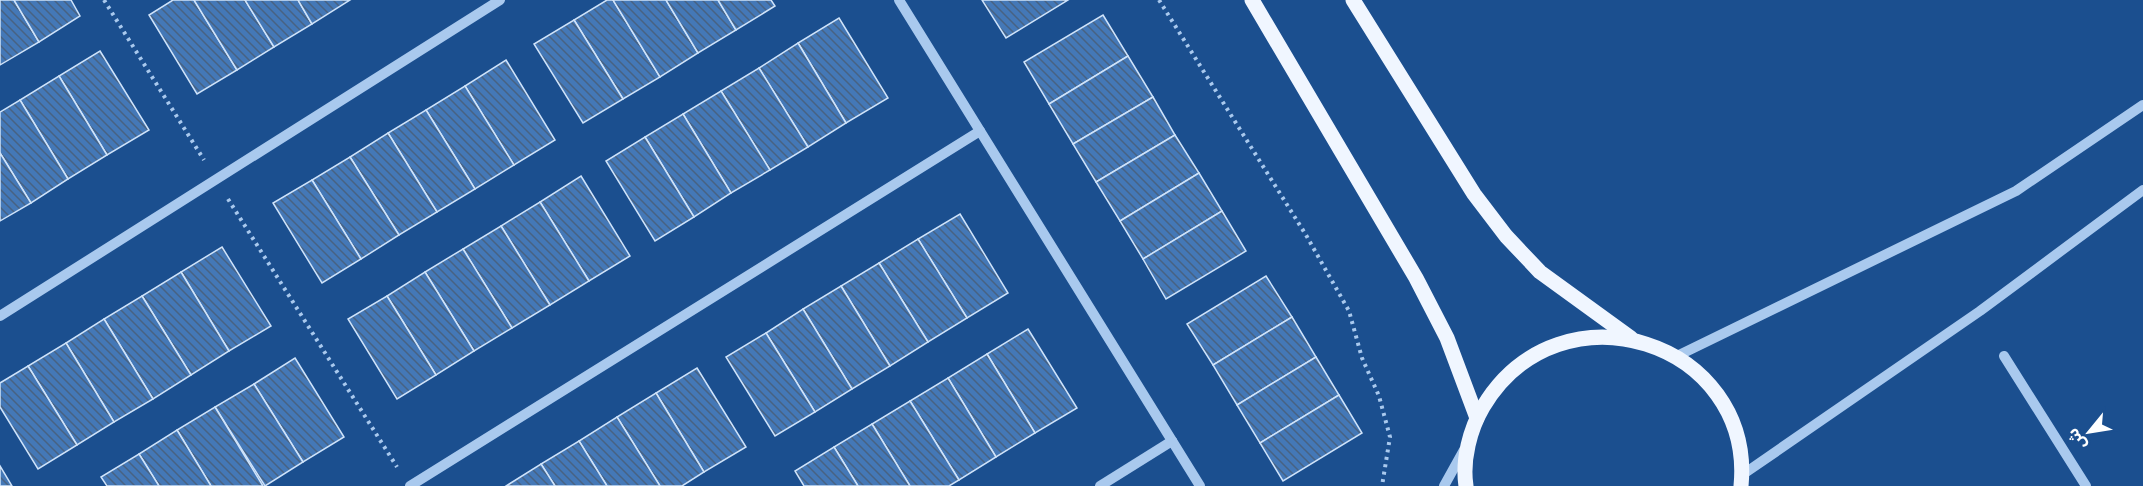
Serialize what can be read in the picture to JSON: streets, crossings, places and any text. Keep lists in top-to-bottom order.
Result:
{
  "north": "bottom left"
}
